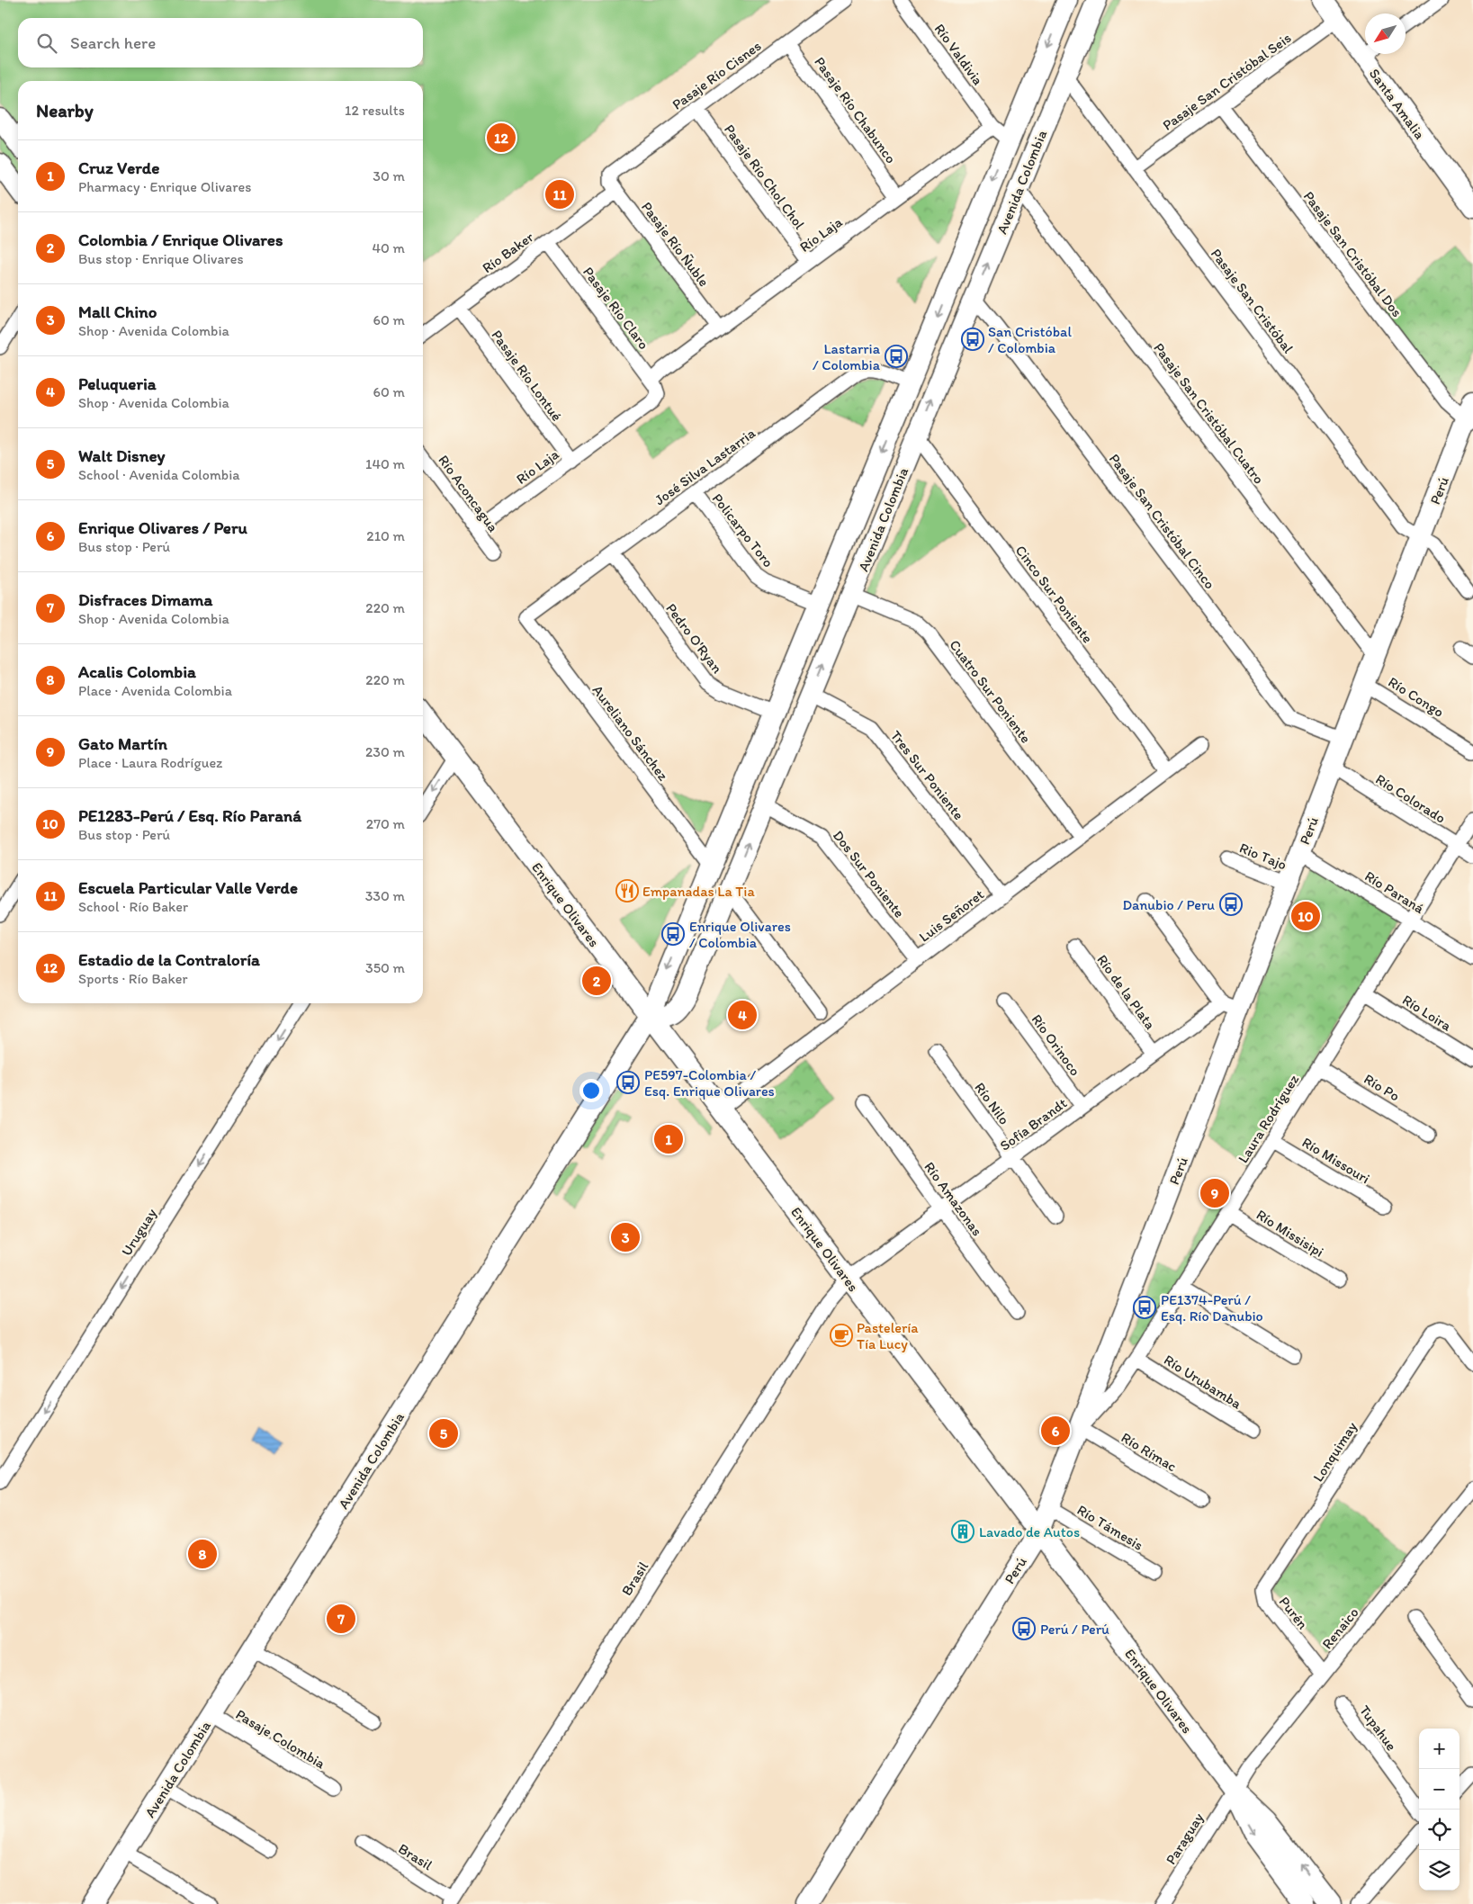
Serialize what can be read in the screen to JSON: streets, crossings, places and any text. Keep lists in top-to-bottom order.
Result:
{
  "streets": {
    "main road": [
      "Santa Amalia",
      "Avenida Colombia",
      "Perú",
      "Enrique Olivares"
    ],
    "street": [
      "Río Valdivia",
      "Pasaje Río Cisnes",
      "Pasaje San Cristóbal Seis",
      "Pasaje Río Chabunco",
      "Pasaje Río Chol Chol",
      "Río Laja",
      "Pasaje Río Ñuble",
      "Río Baker",
      "Pasaje San Cristóbal Dos",
      "Pasaje San Cristóbal",
      "Pasaje Río Claro",
      "Pasaje Río Lontué",
      "Pasaje San Cristóbal Cuatro",
      "José Silva Lastarria",
      "Río Aconcagua",
      "Pasaje San Cristóbal Cinco",
      "Policarpo Toro",
      "Cinco Sur Poniente",
      "Pedro O'Ryan",
      "Cuatro Sur Poniente",
      "Río Congo",
      "Aureliano Sánchez",
      "Tres Sur Poniente",
      "Río Colorado",
      "Rio Tajo",
      "Dos Sur Poniente",
      "Río Paraná",
      "Luis Señoret",
      "Río de la Plata",
      "Río Loira",
      "Río Orinoco",
      "Río Po",
      "Río Nilo",
      "Laura Rodríguez",
      "Sofía Brandt",
      "Río Missouri",
      "Río Amazonas",
      "Uruguay",
      "Río Missisipi",
      "Río Urubamba",
      "Río Rímac",
      "Lonquimay",
      "Río Támesis",
      "Brasil",
      "Purén",
      "Renaico",
      "Tupahue",
      "Pasaje Colombia",
      "Paraguay"
    ]
  },
  "crossings": [
    ["Río Valdivia", "Río Laja"],
    ["Pasaje Río Cisnes", "Pasaje Río Chabunco"],
    ["Pasaje Río Cisnes", "Pasaje Río Chol Chol"],
    ["Pasaje Río Cisnes", "Pasaje Río Ñuble"],
    ["Pasaje San Cristóbal Seis", "Santa Amalia"],
    ["Pasaje San Cristóbal Seis", "Pasaje San Cristóbal Dos"],
    ["Pasaje San Cristóbal Seis", "Pasaje San Cristóbal"],
    ["Pasaje Río Chabunco", "Río Laja"],
    ["Pasaje Río Chol Chol", "Río Laja"],
    ["Avenida Colombia", "Pasaje San Cristóbal"],
    ["Avenida Colombia", "Pasaje San Cristóbal Cuatro"],
    ["Avenida Colombia", "José Silva Lastarria"],
    ["Avenida Colombia", "Pasaje San Cristóbal Cinco"],
    ["Avenida Colombia", "Policarpo Toro"],
    ["Avenida Colombia", "Cinco Sur Poniente"],
    ["Avenida Colombia", "Pedro O'Ryan"],
    ["Avenida Colombia", "Cuatro Sur Poniente"],
    ["Avenida Colombia", "Aureliano Sánchez"],
    ["Avenida Colombia", "Tres Sur Poniente"],
    ["Avenida Colombia", "Dos Sur Poniente"],
    ["Avenida Colombia", "Enrique Olivares"],
    ["Avenida Colombia", "Pasaje Colombia"],
    ["Río Laja", "Pasaje Río Ñuble"],
    ["Río Laja", "Pasaje Río Claro"],
    ["Río Laja", "Pasaje Río Lontué"],
    ["Río Laja", "Río Aconcagua"],
    ["Pasaje Río Ñuble", "Río Baker"],
    ["Río Baker", "Pasaje Río Claro"],
    ["Río Baker", "Pasaje Río Lontué"],
    ["Pasaje San Cristóbal Dos", "Perú"],
    ["Pasaje San Cristóbal", "Perú"],
    ["Pasaje San Cristóbal Cuatro", "Perú"],
    ["José Silva Lastarria", "Policarpo Toro"],
    ["José Silva Lastarria", "Pedro O'Ryan"],
    ["José Silva Lastarria", "Aureliano Sánchez"],
    ["Perú", "Pasaje San Cristóbal Cinco"],
    ["Perú", "Río Congo"],
    ["Perú", "Río Colorado"],
    ["Perú", "Rio Tajo"],
    ["Perú", "Río Paraná"],
    ["Perú", "Enrique Olivares"],
    ["Perú", "Laura Rodríguez"],
    ["Perú", "Sofía Brandt"],
    ["Perú", "Río Rímac"],
    ["Perú", "Río Támesis"],
    ["Cinco Sur Poniente", "Luis Señoret"],
    ["Cuatro Sur Poniente", "Luis Señoret"],
    ["Tres Sur Poniente", "Luis Señoret"],
    ["Río Colorado", "Laura Rodríguez"],
    ["Dos Sur Poniente", "Luis Señoret"],
    ["Río Paraná", "Laura Rodríguez"],
    ["Enrique Olivares", "Luis Señoret"],
    ["Enrique Olivares", "Sofía Brandt"],
    ["Enrique Olivares", "Brasil"],
    ["Enrique Olivares", "Renaico"],
    ["Enrique Olivares", "Paraguay"],
    ["Río de la Plata", "Sofía Brandt"],
    ["Río Loira", "Laura Rodríguez"],
    ["Río Orinoco", "Sofía Brandt"],
    ["Río Po", "Laura Rodríguez"],
    ["Río Nilo", "Sofía Brandt"],
    ["Laura Rodríguez", "Río Missouri"],
    ["Laura Rodríguez", "Río Missisipi"],
    ["Laura Rodríguez", "Río Urubamba"],
    ["Laura Rodríguez", "Río Rímac"],
    ["Sofía Brandt", "Río Amazonas"],
    ["Sofía Brandt", "Brasil"],
    ["Lonquimay", "Purén"],
    ["Purén", "Renaico"],
    ["Renaico", "Paraguay"]
  ],
  "one_way": ["Uruguay"],
  "places": {
    "bus stop": [
      "San Cristóbal / Colombia",
      "Lastarria / Colombia",
      "Danubio / Peru",
      "Enrique Olivares / Colombia",
      "PE597-Colombia / Esq. Enrique Olivares",
      "PE1374-Perú / Esq. Río Danubio",
      "Perú / Perú"
    ],
    "restaurant": ["Empanadas La Tia"],
    "cafe": ["Pastelería Tía Lucy"],
    "building": ["Lavado de Autos"]
  },
  "north": "bottom left",
  "page": {
    "search": "Search here",
    "heading": ["Nearby", "12 results"],
    "pins": [
      "12",
      "11",
      "10",
      "2",
      "4",
      "1",
      "9",
      "3",
      "6",
      "5",
      "8",
      "7"
    ],
    "list": [
      {
        "mark": "1",
        "name": "Cruz Verde",
        "note": "Pharmacy · Enrique Olivares",
        "value": "30 m"
      },
      {
        "mark": "2",
        "name": "Colombia / Enrique Olivares",
        "note": "Bus stop · Enrique Olivares",
        "value": "40 m"
      },
      {
        "mark": "3",
        "name": "Mall Chino",
        "note": "Shop · Avenida Colombia",
        "value": "60 m"
      },
      {
        "mark": "4",
        "name": "Peluqueria",
        "note": "Shop · Avenida Colombia",
        "value": "60 m"
      },
      {
        "mark": "5",
        "name": "Walt Disney",
        "note": "School · Avenida Colombia",
        "value": "140 m"
      },
      {
        "mark": "6",
        "name": "Enrique Olivares / Peru",
        "note": "Bus stop · Perú",
        "value": "210 m"
      },
      {
        "mark": "7",
        "name": "Disfraces Dimama",
        "note": "Shop · Avenida Colombia",
        "value": "220 m"
      },
      {
        "mark": "8",
        "name": "Acalis Colombia",
        "note": "Place · Avenida Colombia",
        "value": "220 m"
      },
      {
        "mark": "9",
        "name": "Gato Martín",
        "note": "Place · Laura Rodríguez",
        "value": "230 m"
      },
      {
        "mark": "10",
        "name": "PE1283-Perú / Esq. Río Paraná",
        "note": "Bus stop · Perú",
        "value": "270 m"
      },
      {
        "mark": "11",
        "name": "Escuela Particular Valle Verde",
        "note": "School · Río Baker",
        "value": "330 m"
      },
      {
        "mark": "12",
        "name": "Estadio de la Contraloría",
        "note": "Sports · Río Baker",
        "value": "350 m"
      }
    ],
    "map_buttons": ["+", "−"]
  }
}
